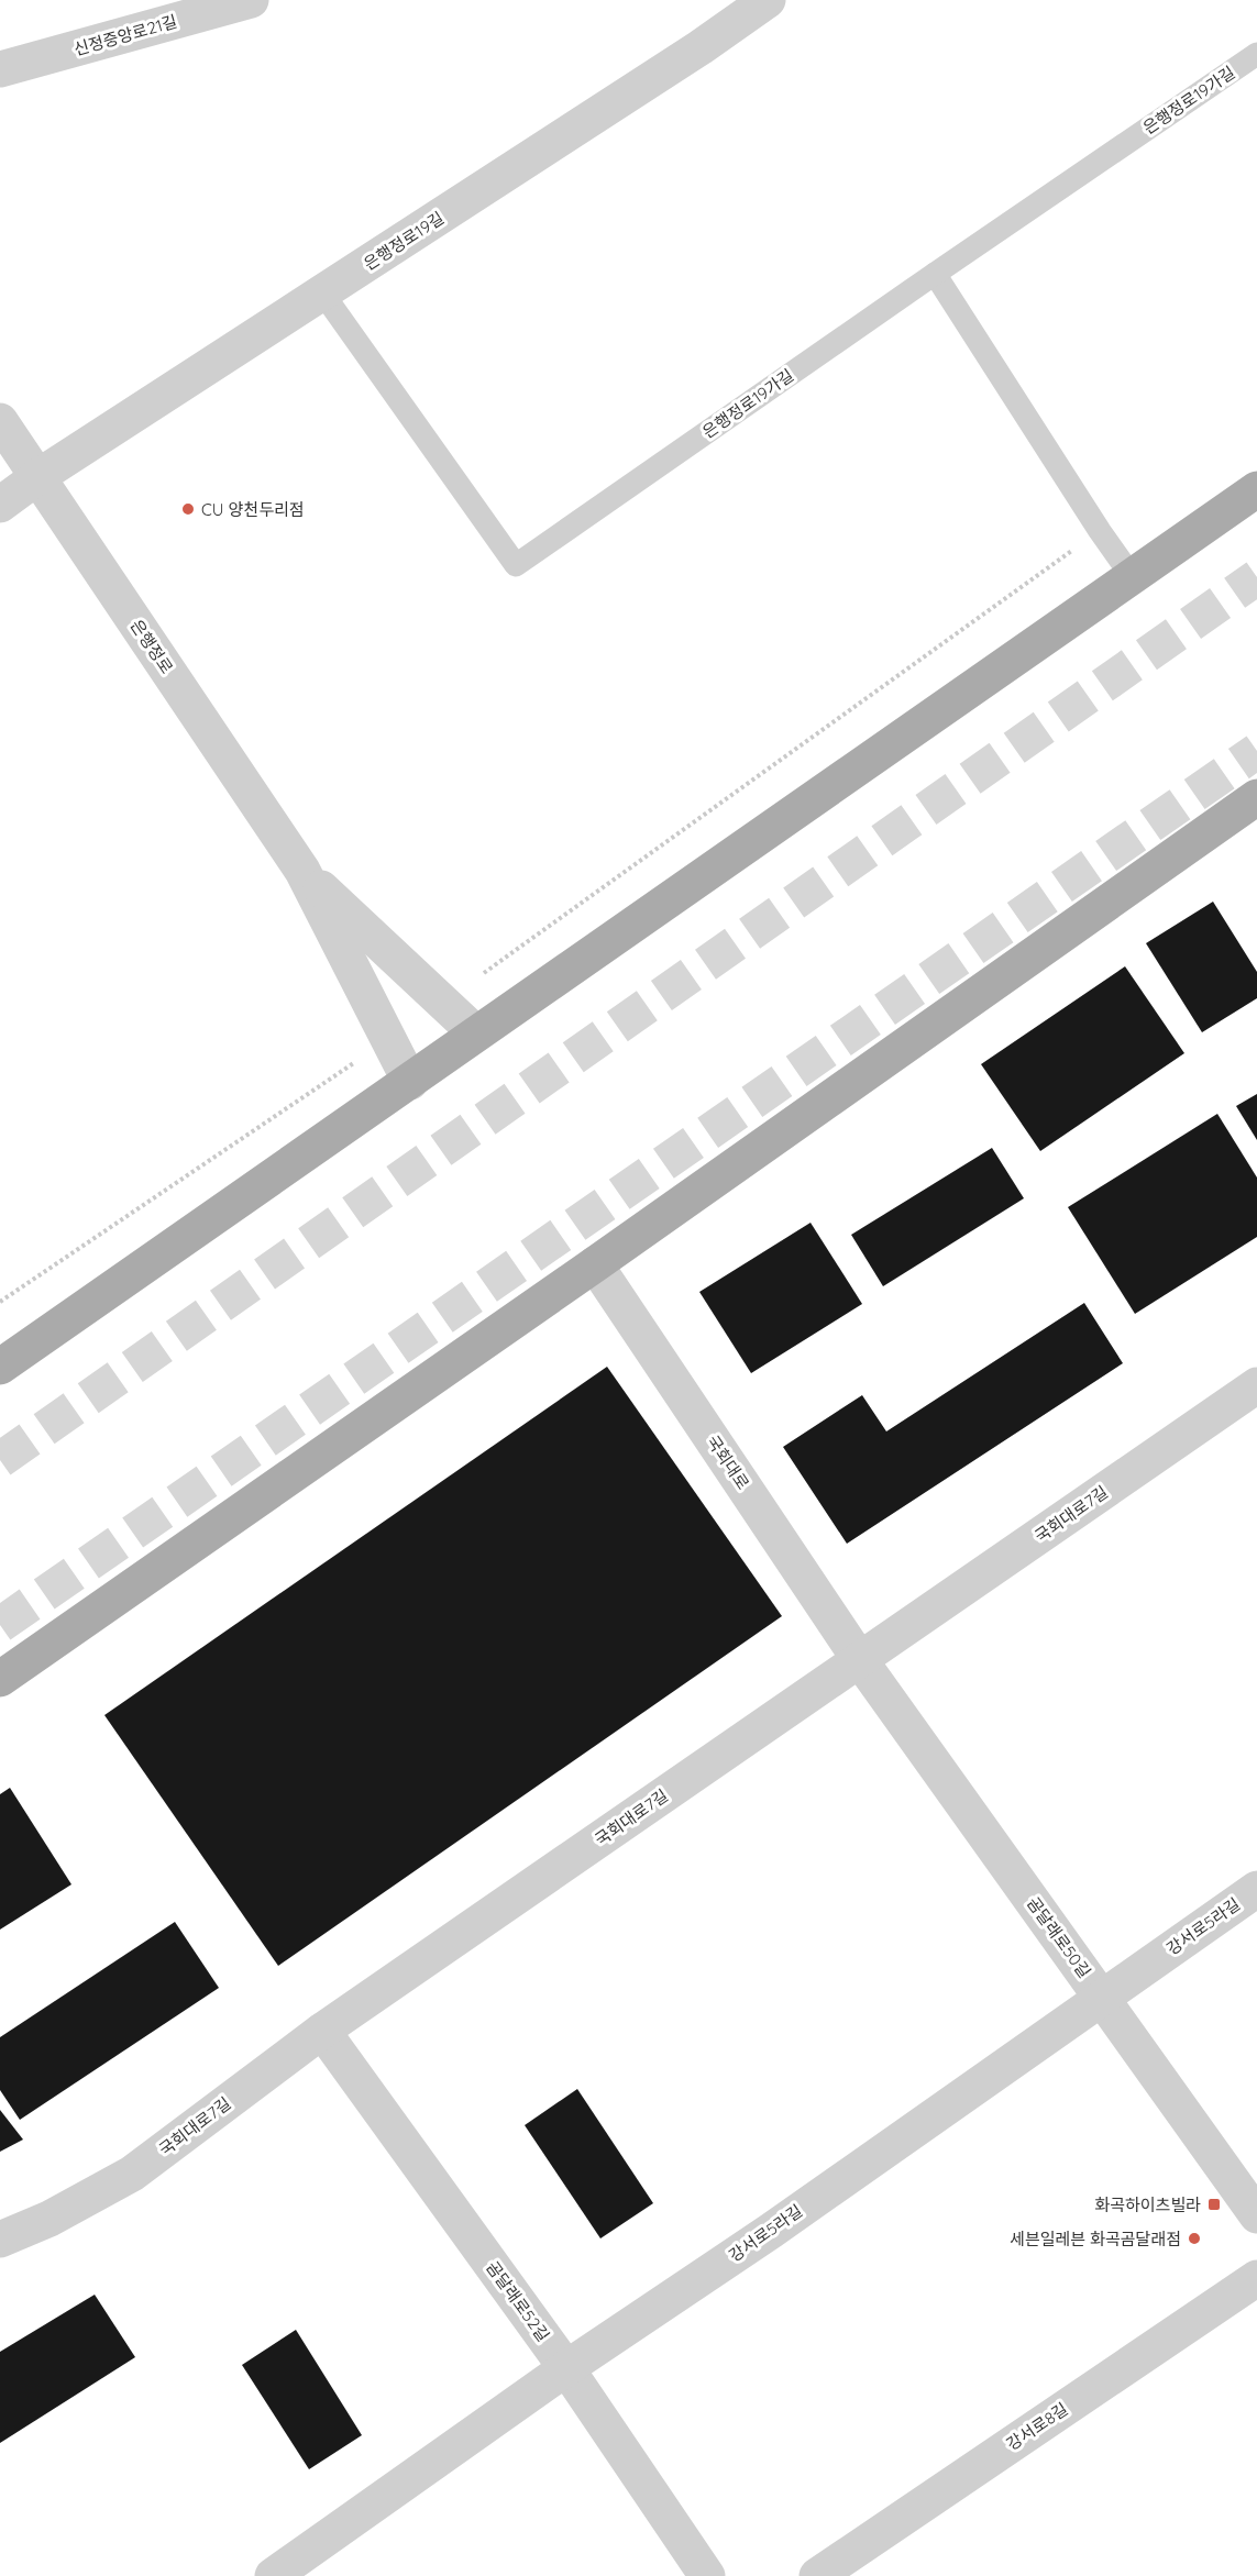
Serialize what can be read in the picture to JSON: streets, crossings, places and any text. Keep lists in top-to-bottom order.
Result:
{
  "streets": {
    "street": [
      "신정중앙로21길",
      "은행정로19길",
      "은행정로",
      "국회대로",
      "국회대로7길",
      "강서로5라길",
      "곰달래로50길",
      "곰달래로52길",
      "강서로8길"
    ],
    "lane": ["은행정로19가길"]
  },
  "crossings": [
    ["은행정로19가길", "은행정로19길"],
    ["은행정로19길", "은행정로"],
    ["국회대로", "국회대로7길"],
    ["국회대로", "곰달래로50길"],
    ["국회대로7길", "곰달래로50길"],
    ["국회대로7길", "곰달래로52길"],
    ["강서로5라길", "곰달래로50길"],
    ["강서로5라길", "곰달래로52길"]
  ],
  "places": {
    "other": ["CU 양천두리점", "세븐일레븐 화곡곰달래점"],
    "transit": ["화곡하이츠빌라"]
  }
}
